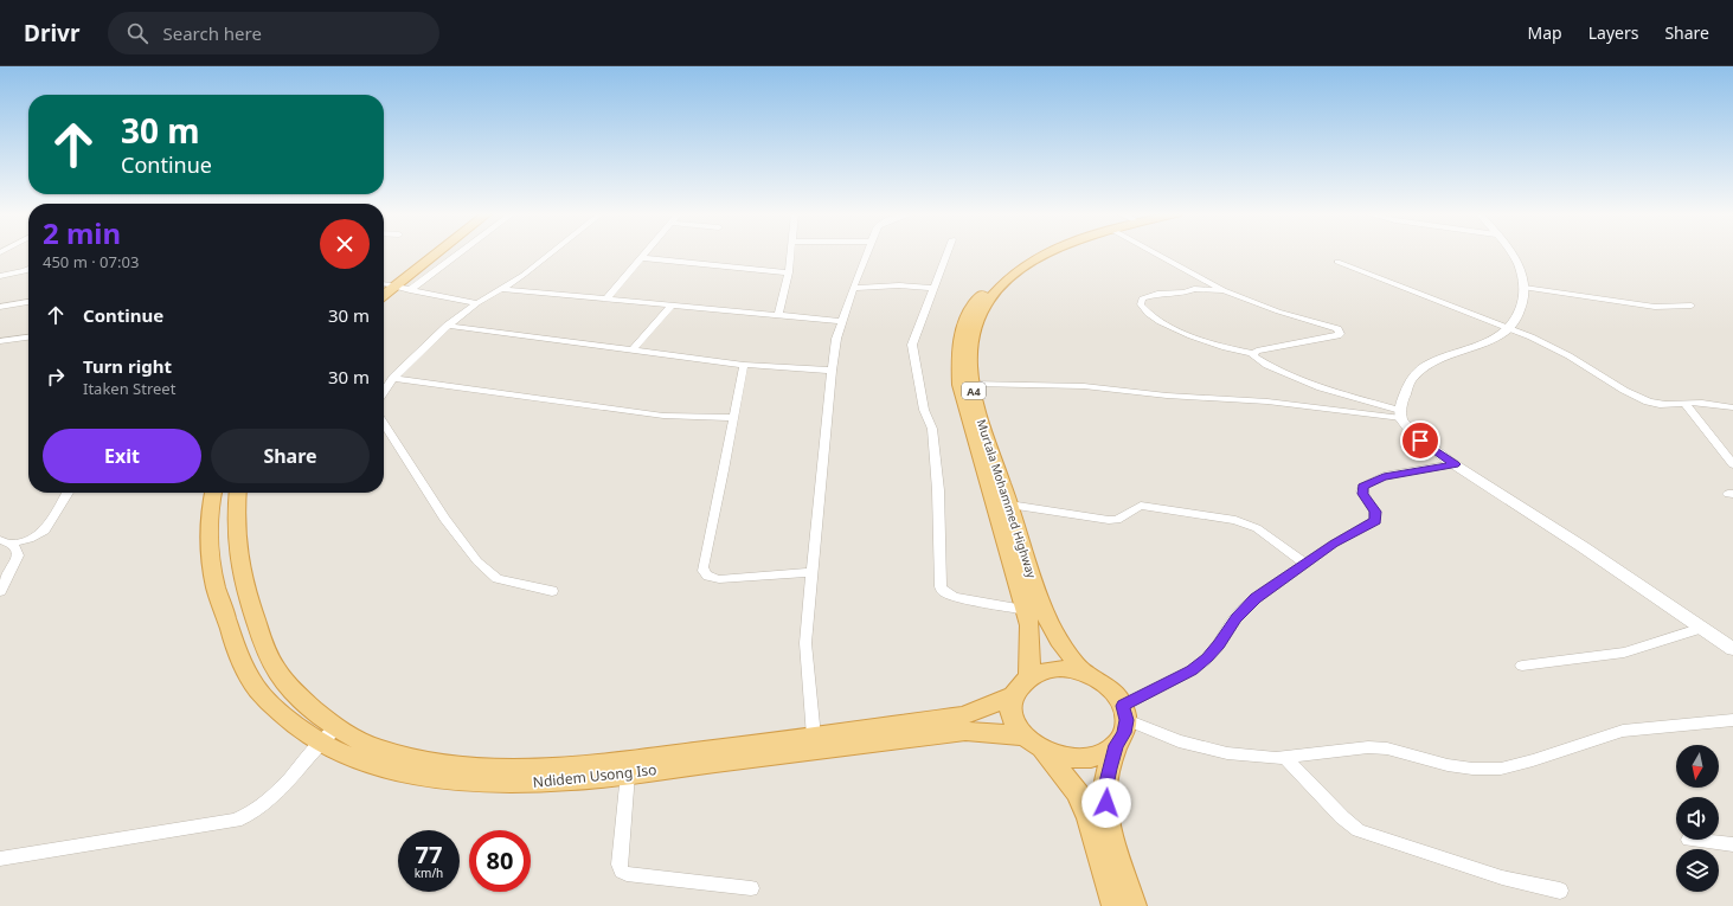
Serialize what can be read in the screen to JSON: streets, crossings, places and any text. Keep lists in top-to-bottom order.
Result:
{
  "streets": {
    "highway": ["A4", "Murtala Mohammed Highway", "Ndidem Usong Iso"]
  },
  "crossings": [
    ["A4", "Murtala Mohammed Highway"],
    ["A4", "Ndidem Usong Iso"],
    ["Murtala Mohammed Highway", "Ndidem Usong Iso"]
  ],
  "north": "bottom",
  "page": {
    "header": "Drivr",
    "search": "Search here",
    "nav": ["Map", "Layers", "Share"],
    "turn": ["30 m", "Continue"],
    "heading": ["2 min", "450 m · 07:03"],
    "list": [
      {
        "name": "Continue",
        "value": "30 m"
      },
      {
        "name": "Turn right",
        "note": "Itaken Street",
        "value": "30 m"
      }
    ],
    "buttons": ["Exit", "Share"],
    "speed": "77 km/h",
    "limit": "80"
  }
}
